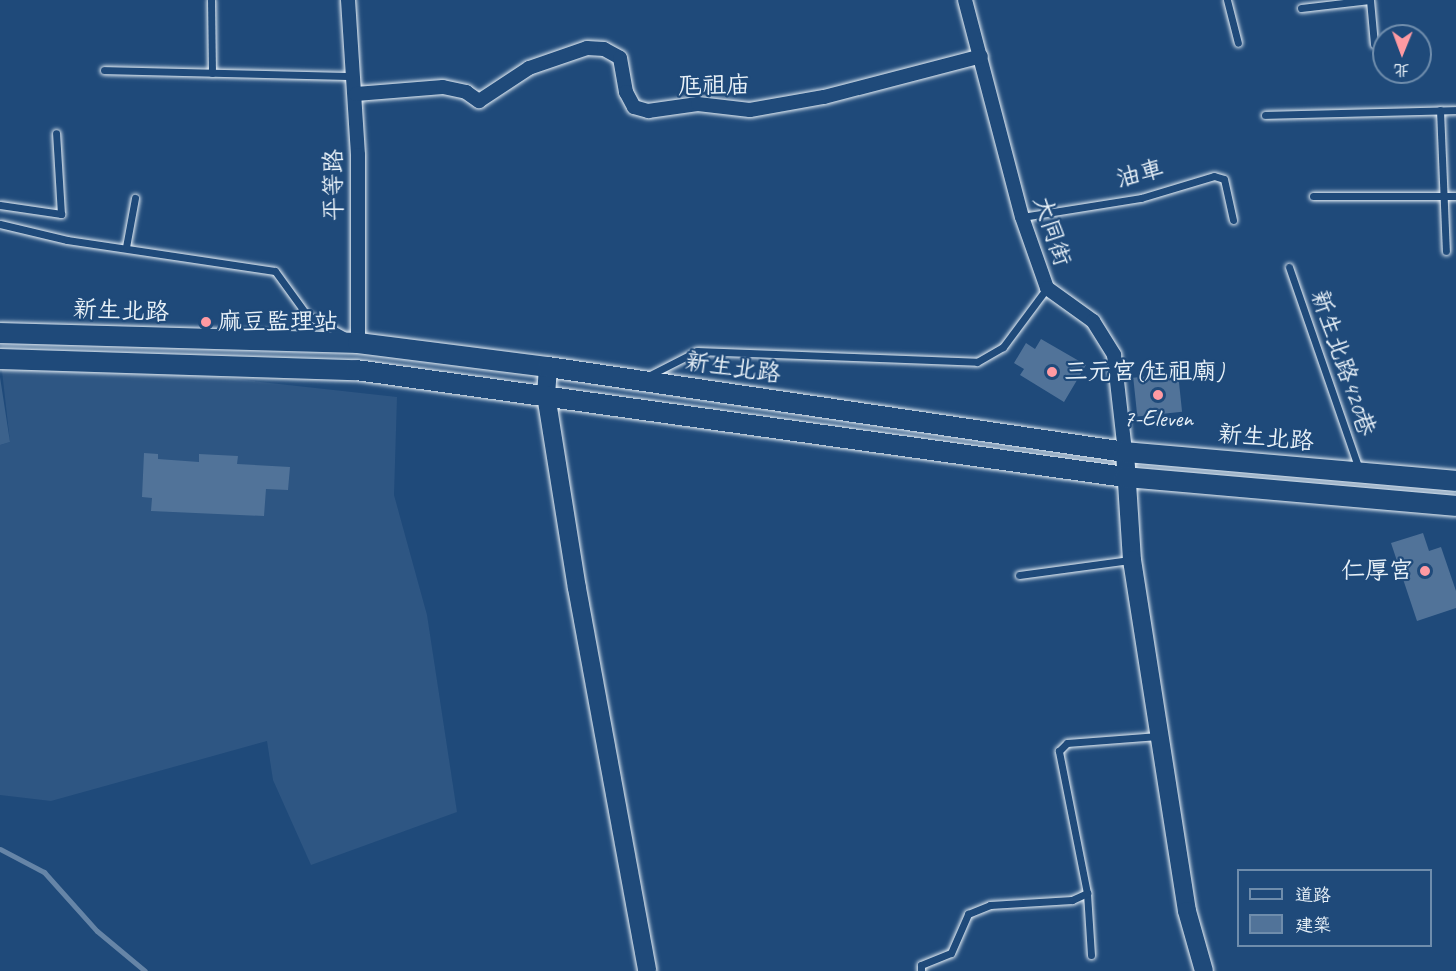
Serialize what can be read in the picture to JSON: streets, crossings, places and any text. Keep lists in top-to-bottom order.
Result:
{
  "streets": {
    "main road": ["新生北路"],
    "street": ["尫祖庙", "平等路", "大同街"],
    "lane": ["油車", "新生北路420巷"]
  },
  "crossings": [
    ["尫祖庙", "平等路"],
    ["尫祖庙", "大同街"],
    ["油車", "大同街"],
    ["平等路", "新生北路"],
    ["大同街", "新生北路"],
    ["新生北路", "新生北路420巷"]
  ],
  "places": [
    "麻豆監理站",
    "三元宮(尪祖廟)",
    "7-Eleven",
    "仁厚宮"
  ],
  "legend": ["道路", "建築"],
  "north": "bottom"
}
